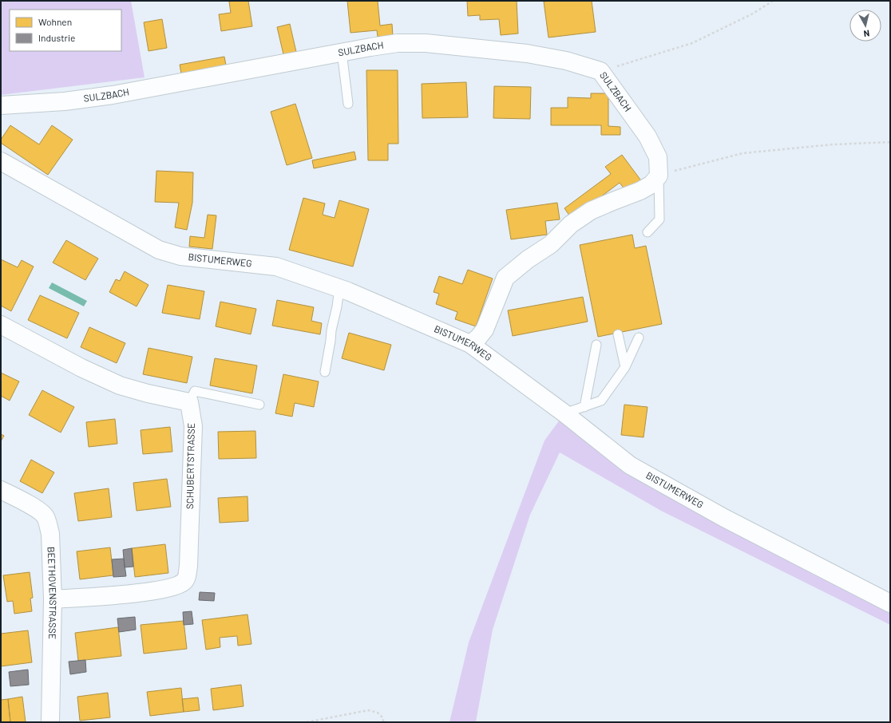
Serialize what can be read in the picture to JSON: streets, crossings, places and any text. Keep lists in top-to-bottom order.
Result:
{
  "streets": {
    "street": [
      "SULZBACH",
      "BISTUMERWEG",
      "SCHUBERTSTRASSE",
      "BEETHOVENSTRASSE"
    ]
  },
  "crossings": [
    ["SCHUBERTSTRASSE", "BEETHOVENSTRASSE"]
  ],
  "legend": ["Wohnen", "Industrie"],
  "north": "bottom"
}
